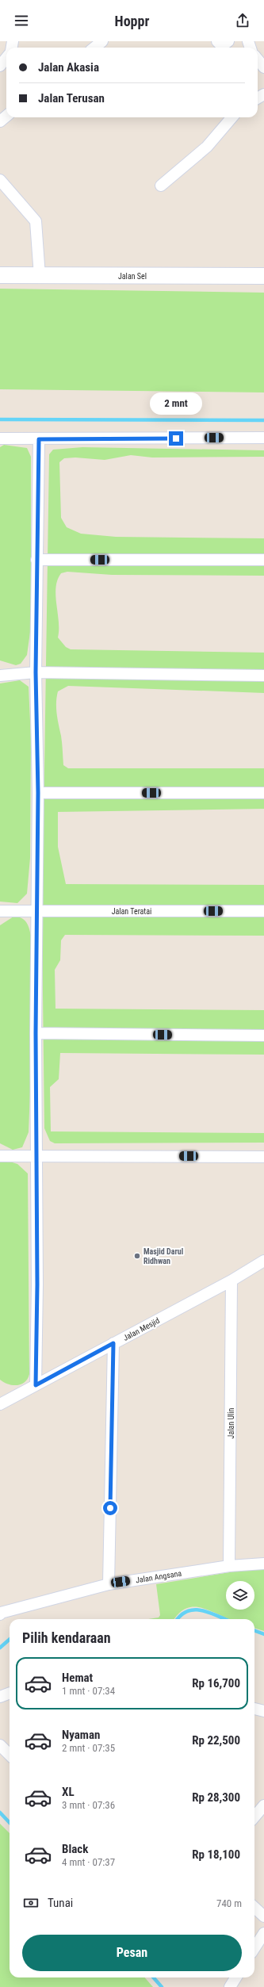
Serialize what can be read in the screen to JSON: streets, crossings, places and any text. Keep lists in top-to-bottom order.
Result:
{
  "streets": {
    "street": [
      "Jalan Sel",
      "Jalan Teratai",
      "Jalan Mesjid",
      "Jalan Ulin",
      "Jalan Angsana"
    ]
  },
  "crossings": [
    ["Jalan Mesjid", "Jalan Ulin"],
    ["Jalan Ulin", "Jalan Angsana"]
  ],
  "places": ["Masjid Darul Ridhwan"],
  "page": {
    "header": "Hoppr",
    "banner": ["Jalan Akasia", "Jalan Terusan"],
    "bubble": "2 mnt",
    "heading": "Pilih kendaraan",
    "list": [
      {
        "name": "Hemat",
        "note": "1 mnt · 07:34",
        "value": "Rp 16,700"
      },
      {
        "name": "Nyaman",
        "note": "2 mnt · 07:35",
        "value": "Rp 22,500"
      },
      {
        "name": "XL",
        "note": "3 mnt · 07:36",
        "value": "Rp 28,300"
      },
      {
        "name": "Black",
        "note": "4 mnt · 07:37",
        "value": "Rp 18,100"
      }
    ],
    "pay": ["Tunai", "740 m"],
    "buttons": "Pesan"
  }
}
